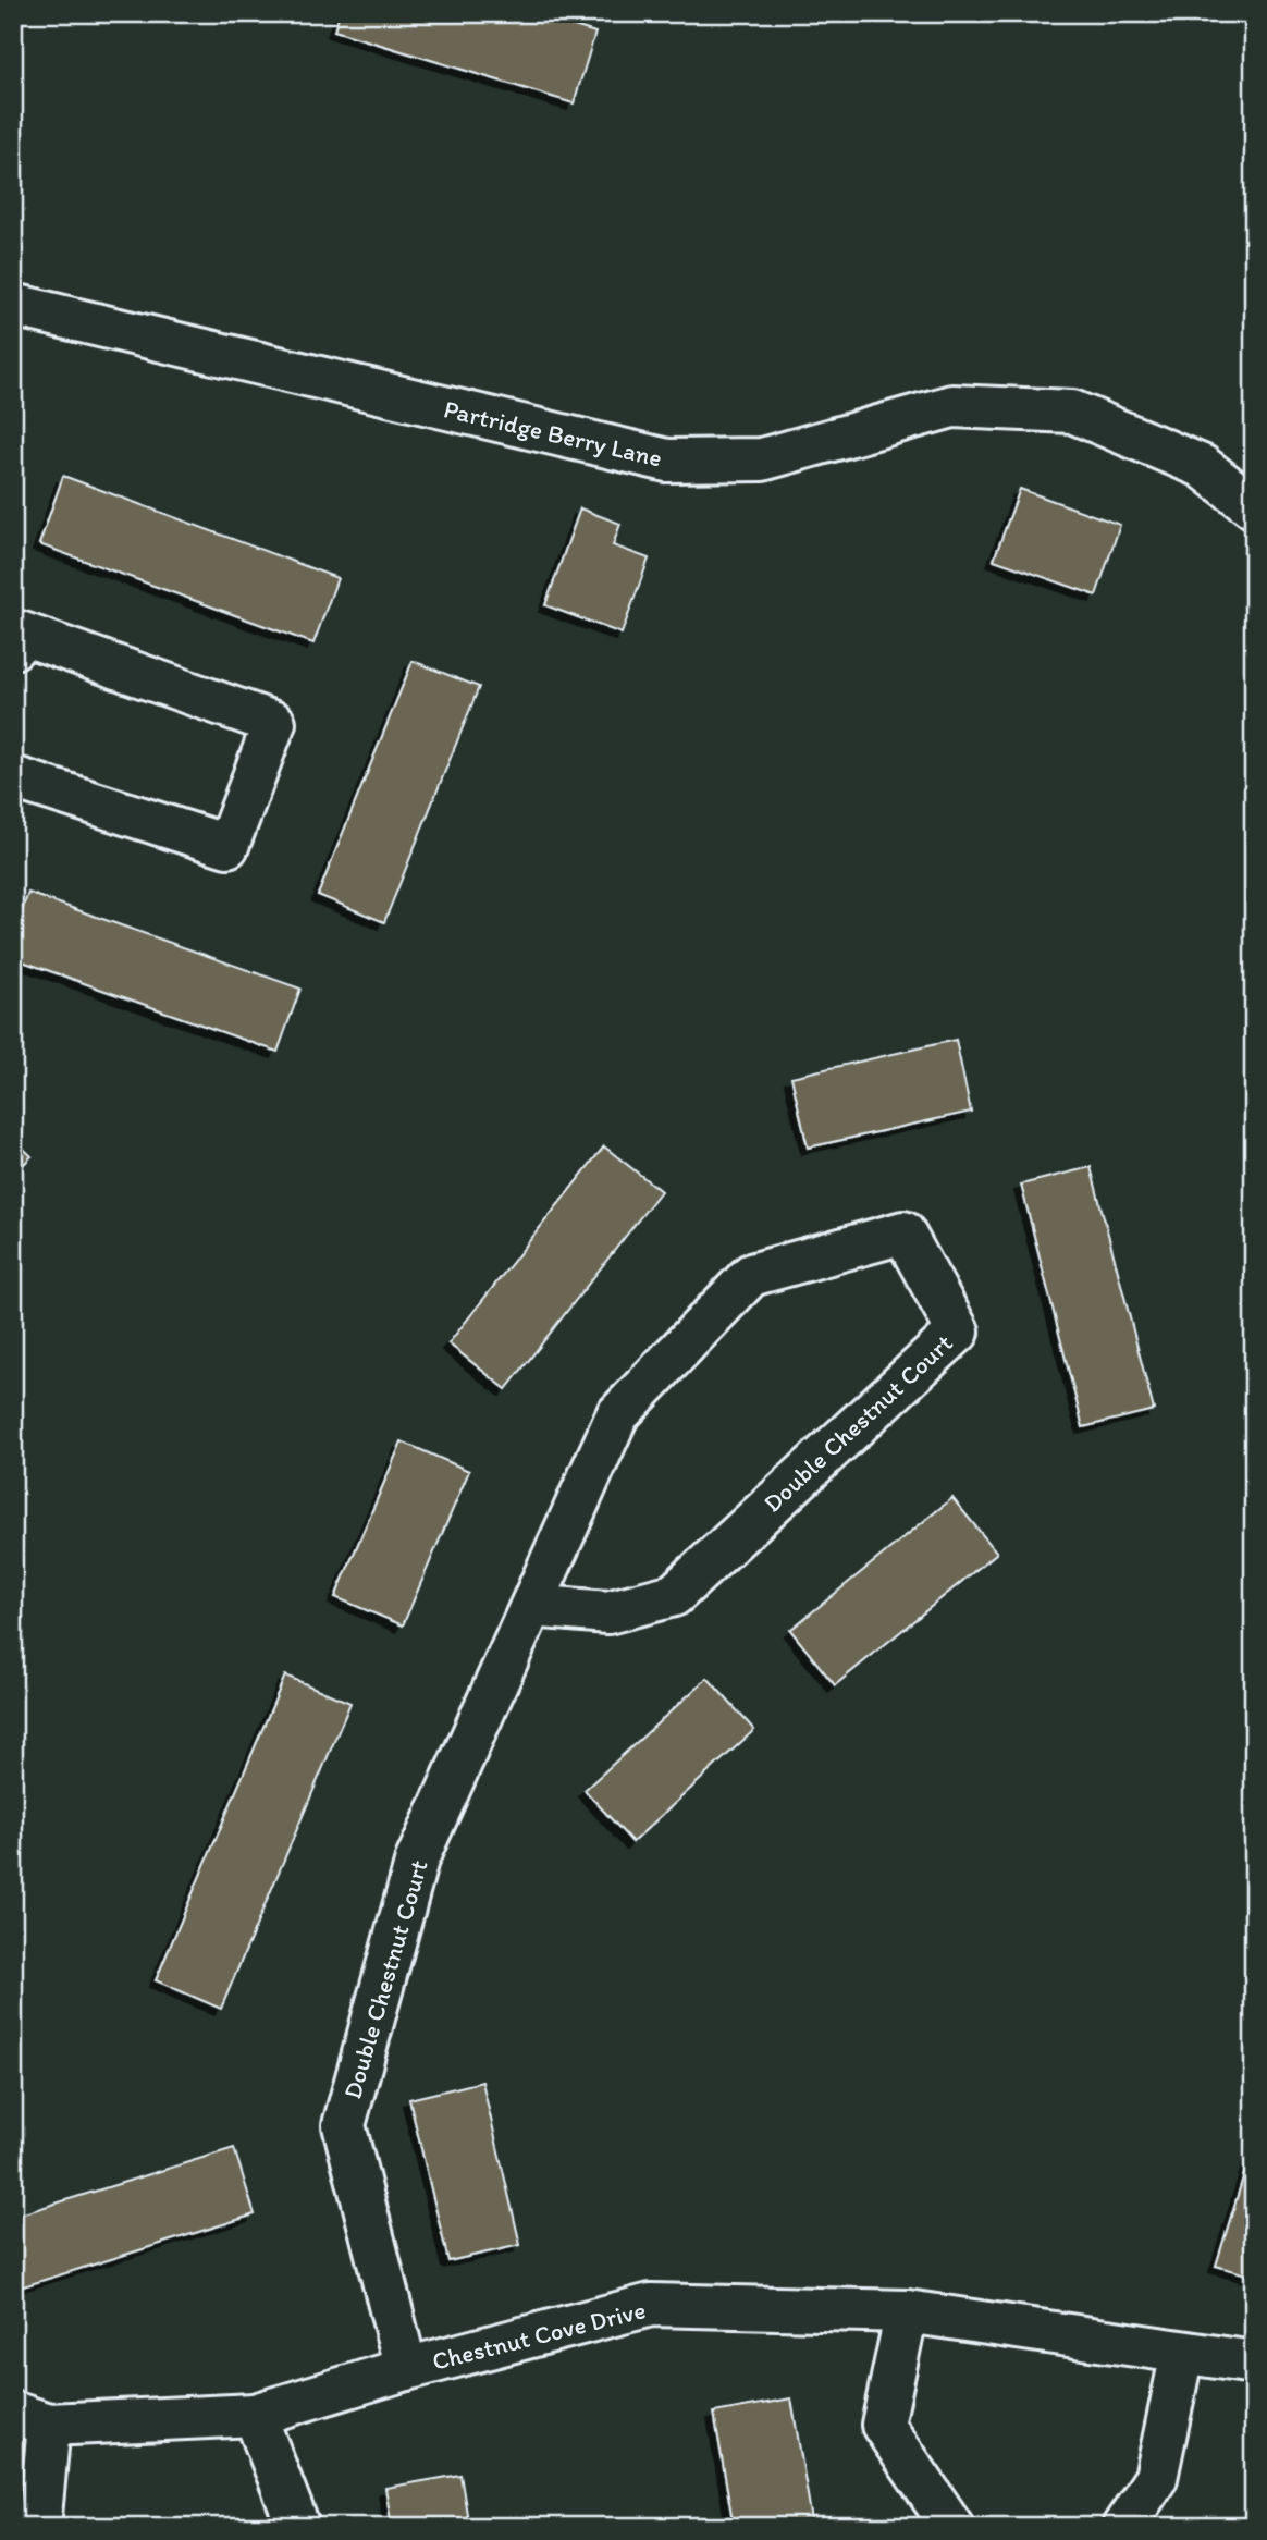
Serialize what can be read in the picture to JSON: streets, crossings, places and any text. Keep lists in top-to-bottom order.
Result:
{
  "streets": {
    "street": ["Partridge Berry Lane", "Double Chestnut Court", "Chestnut Cove Drive"]
  },
  "crossings": [
    ["Double Chestnut Court", "Chestnut Cove Drive"]
  ]
}
